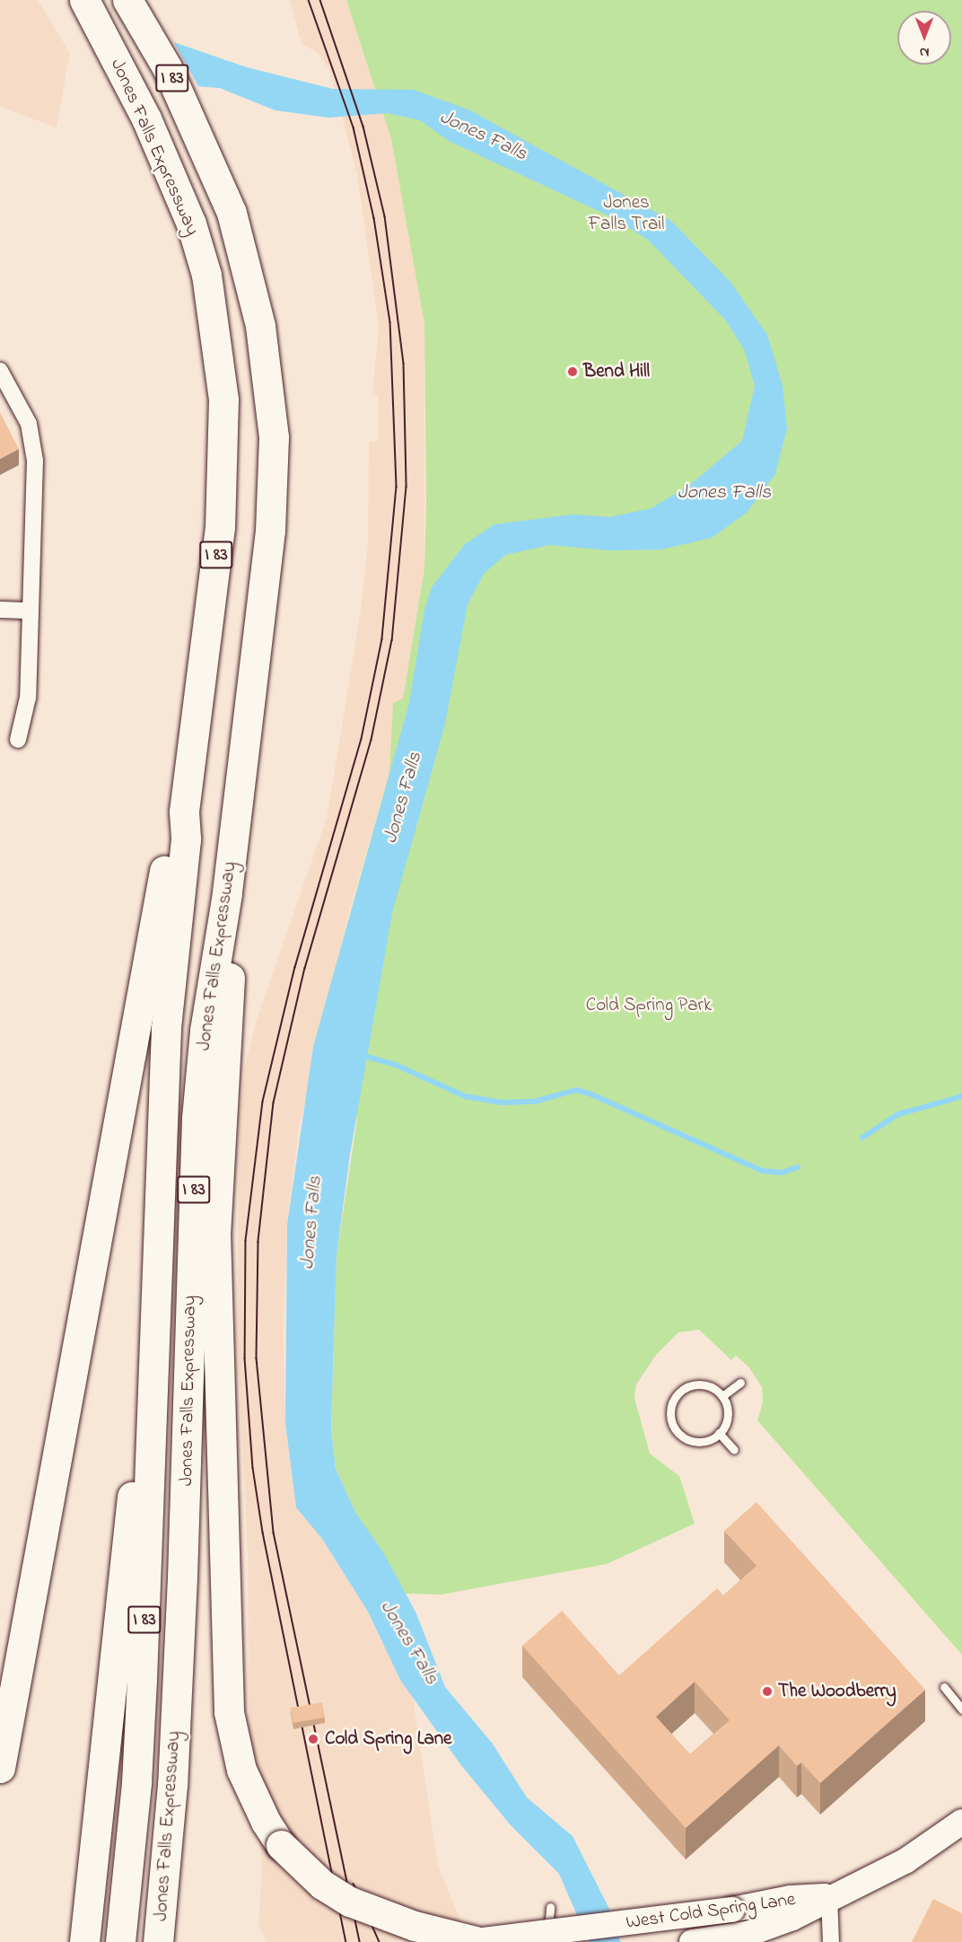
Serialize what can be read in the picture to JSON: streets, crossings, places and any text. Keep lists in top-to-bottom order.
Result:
{
  "streets": {
    "highway": ["I 83", "Jones Falls Expressway"],
    "main road": ["West Cold Spring Lane"]
  },
  "water": ["Jones Falls"],
  "parks": ["Jones Falls Trail", "Cold Spring Park"],
  "places": ["Bend Hill", "The Woodberry", "Cold Spring Lane"],
  "north": "bottom"
}
